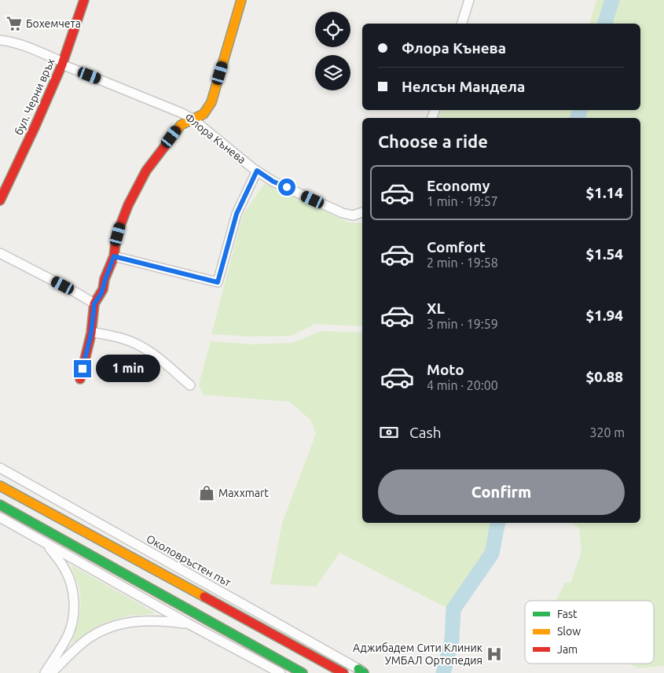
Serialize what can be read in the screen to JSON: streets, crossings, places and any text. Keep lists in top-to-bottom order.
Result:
{
  "streets": {
    "main road": ["бул. Черни връх"],
    "street": ["Флора Кънева", "Околовръстен път"]
  },
  "crossings": [
    ["бул. Черни връх", "Флора Кънева"]
  ],
  "places": {
    "supermarket": ["Бохемчета"],
    "shop": ["Maxxmart"],
    "hospital": ["Аджибадем Сити Клиник УМБАЛ Ортопедия"]
  },
  "legend": ["Fast", "Slow", "Jam"],
  "page": {
    "banner": ["Флора Кънева", "Нелсън Мандела"],
    "heading": "Choose a ride",
    "list": [
      {
        "name": "Economy",
        "note": "1 min · 19:57",
        "value": "$1.14"
      },
      {
        "name": "Comfort",
        "note": "2 min · 19:58",
        "value": "$1.54"
      },
      {
        "name": "XL",
        "note": "3 min · 19:59",
        "value": "$1.94"
      },
      {
        "name": "Moto",
        "note": "4 min · 20:00",
        "value": "$0.88"
      }
    ],
    "bubble": "1 min",
    "pay": ["Cash", "320 m"],
    "buttons": "Confirm"
  }
}
